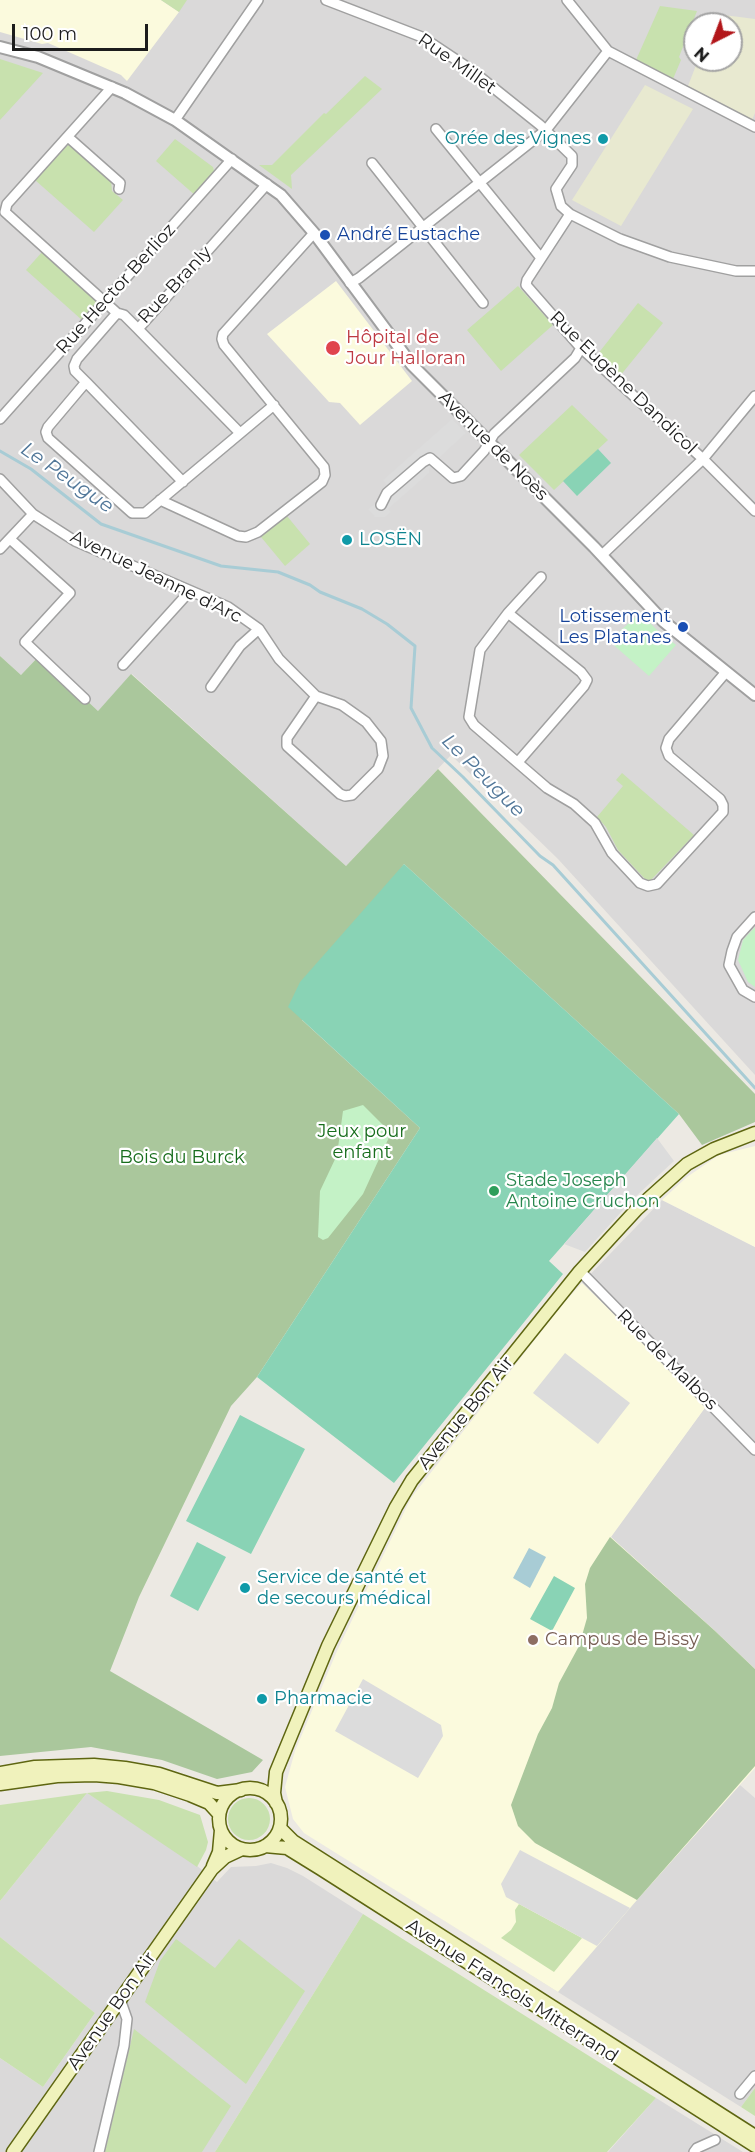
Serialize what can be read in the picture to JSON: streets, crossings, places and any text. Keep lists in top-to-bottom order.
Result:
{
  "streets": {
    "main road": ["Avenue Bon Air", "Avenue François Mitterrand"],
    "street": [
      "Rue Millet",
      "Rue Branly",
      "Rue Hector Berlioz",
      "Rue Eugène Dandicol",
      "Avenue de Noès",
      "Avenue Jeanne d'Arc",
      "Rue de Malbos"
    ]
  },
  "crossings": [
    ["Rue Branly", "Avenue de Noès"],
    ["Rue Hector Berlioz", "Avenue de Noès"],
    ["Rue de Malbos", "Avenue Bon Air"],
    ["Avenue Bon Air", "Avenue François Mitterrand"]
  ],
  "water": ["Le Peugue"],
  "parks": ["Jeux pour enfant", "Bois du Burck"],
  "places": [
    "Orée des Vignes",
    "André Eustache",
    "Hôpital de Jour Halloran",
    "LOSËN",
    "Lotissement Les Platanes",
    "Stade Joseph Antoine Cruchon",
    "Service de santé et de secours médical",
    "Campus de Bissy",
    "Pharmacie"
  ],
  "scale_bar": "100 m",
  "north": "bottom left"
}
